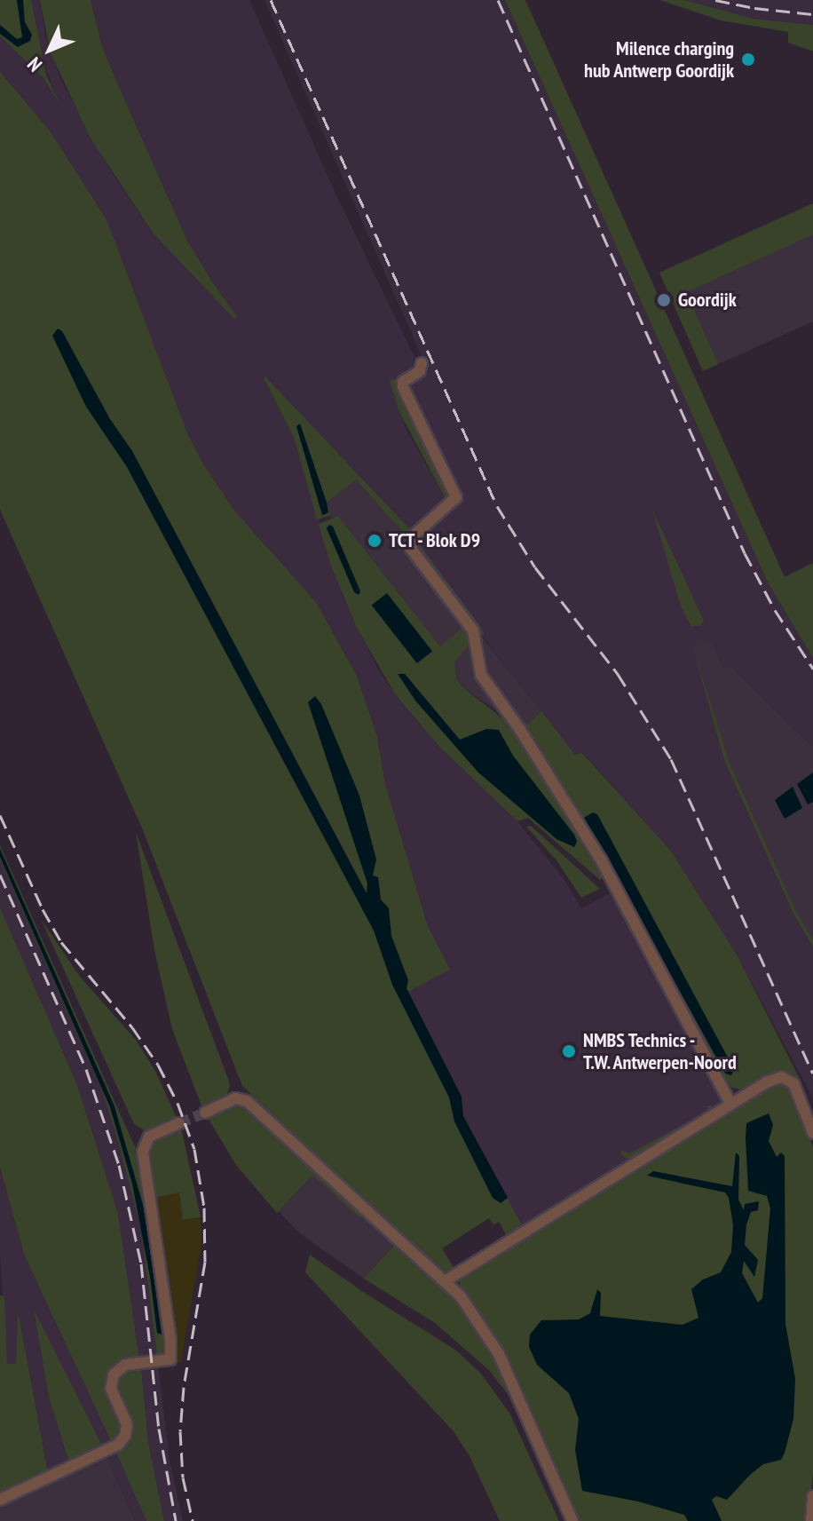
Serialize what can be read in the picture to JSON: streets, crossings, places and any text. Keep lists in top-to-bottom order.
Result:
{
  "places": [
    "Milence charging hub Antwerp Goordijk",
    "Goordijk",
    "TCT - Blok D9",
    "NMBS Technics - T.W. Antwerpen-Noord"
  ],
  "north": "bottom left"
}
